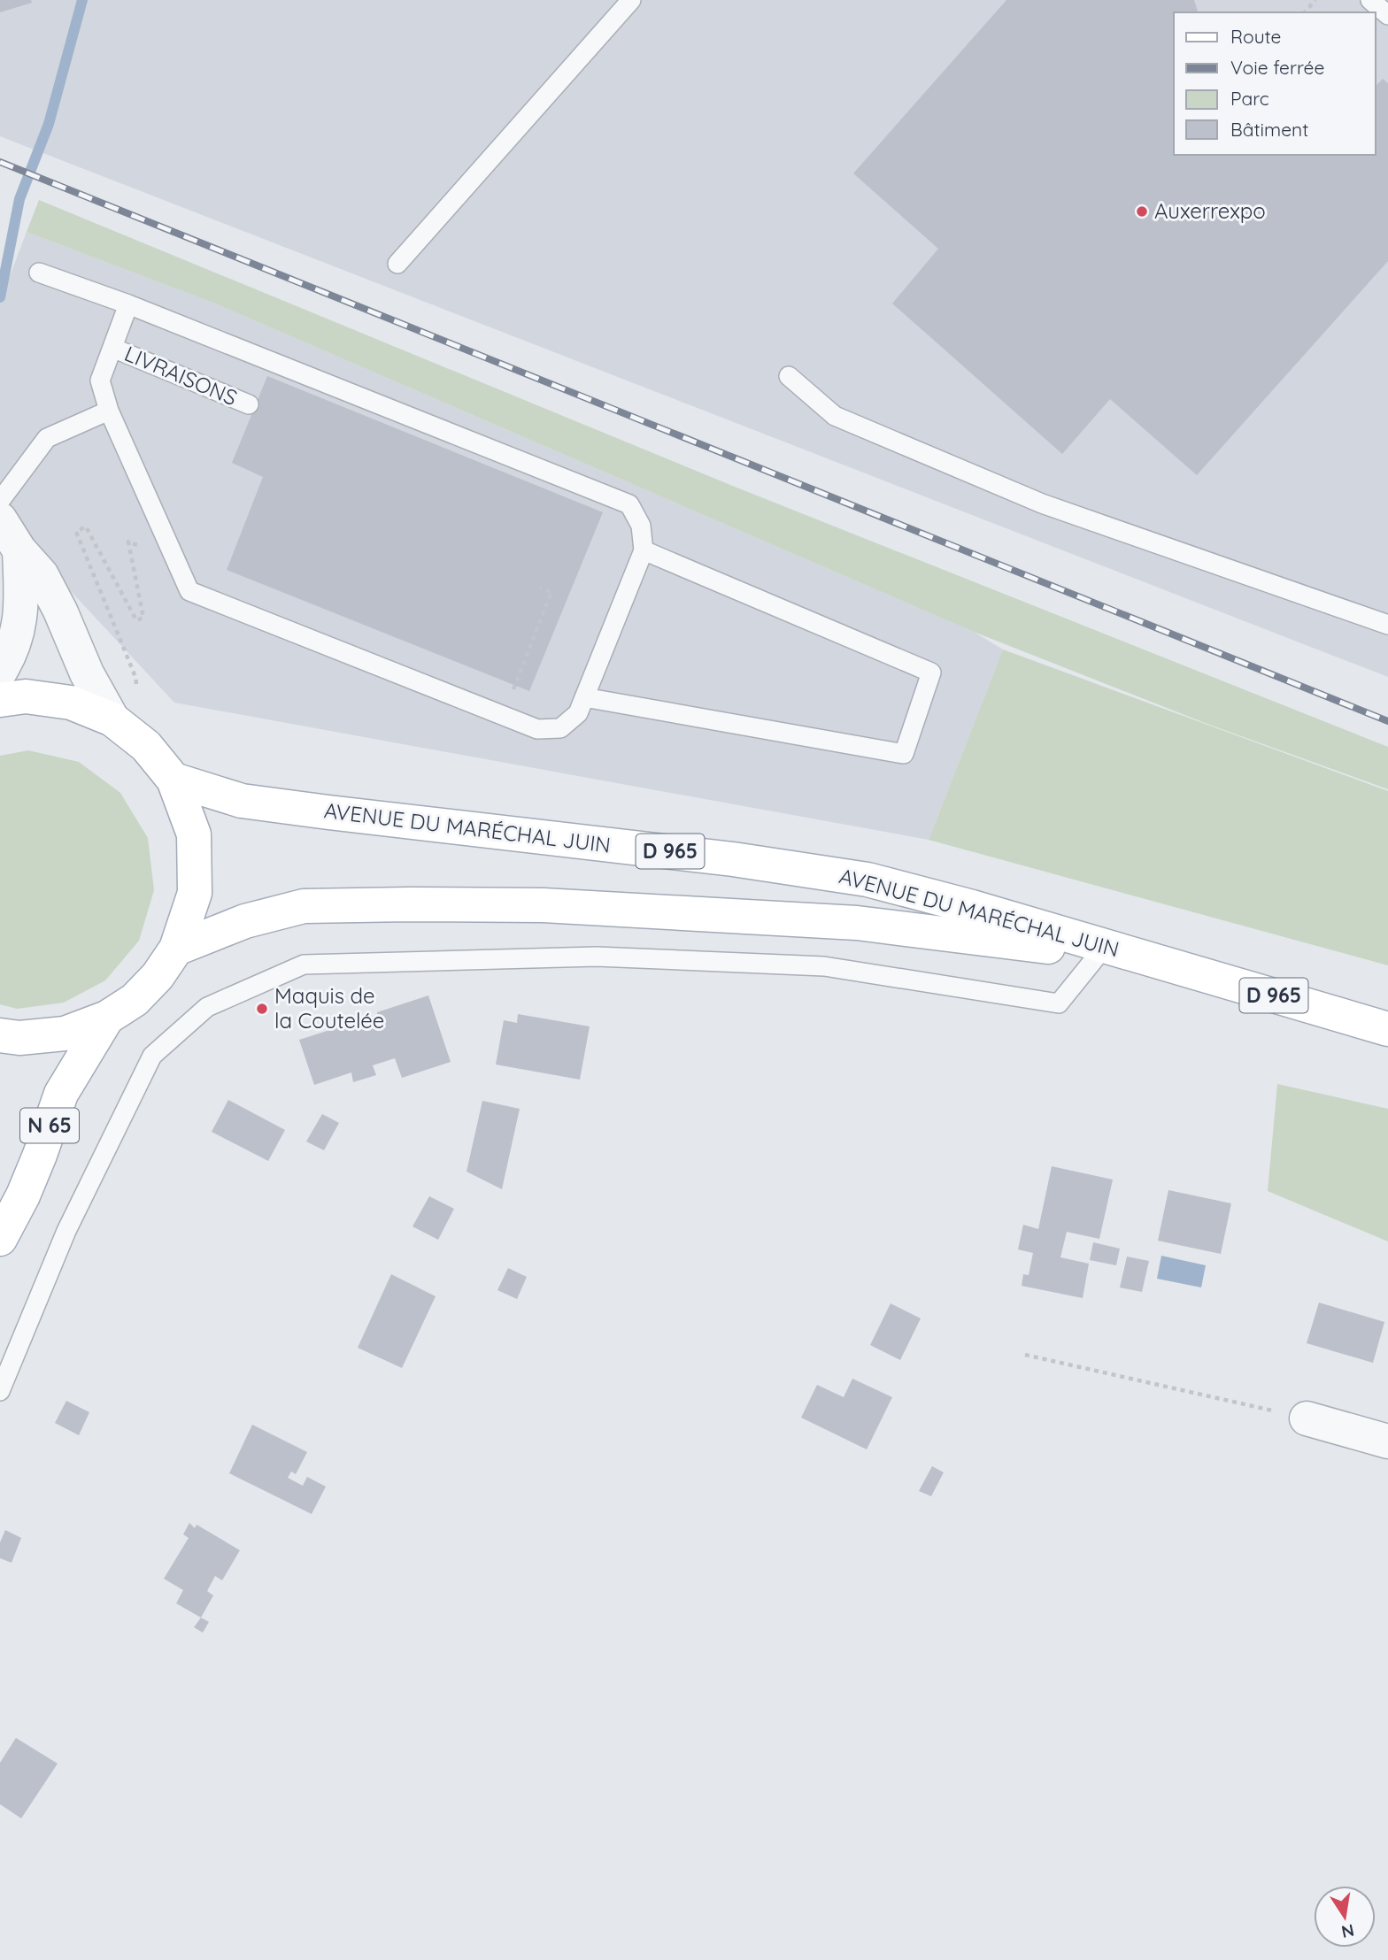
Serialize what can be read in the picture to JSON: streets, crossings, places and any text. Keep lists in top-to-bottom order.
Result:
{
  "streets": {
    "main road": ["AVENUE DU MARÉCHAL JUIN", "D 965", "N 65"],
    "lane": ["LIVRAISONS"]
  },
  "places": ["Auxerrexpo", "Maquis de la Coutelée"],
  "legend": [
    "Route",
    "Voie ferrée",
    "Parc",
    "Bâtiment"
  ],
  "north": "bottom"
}
